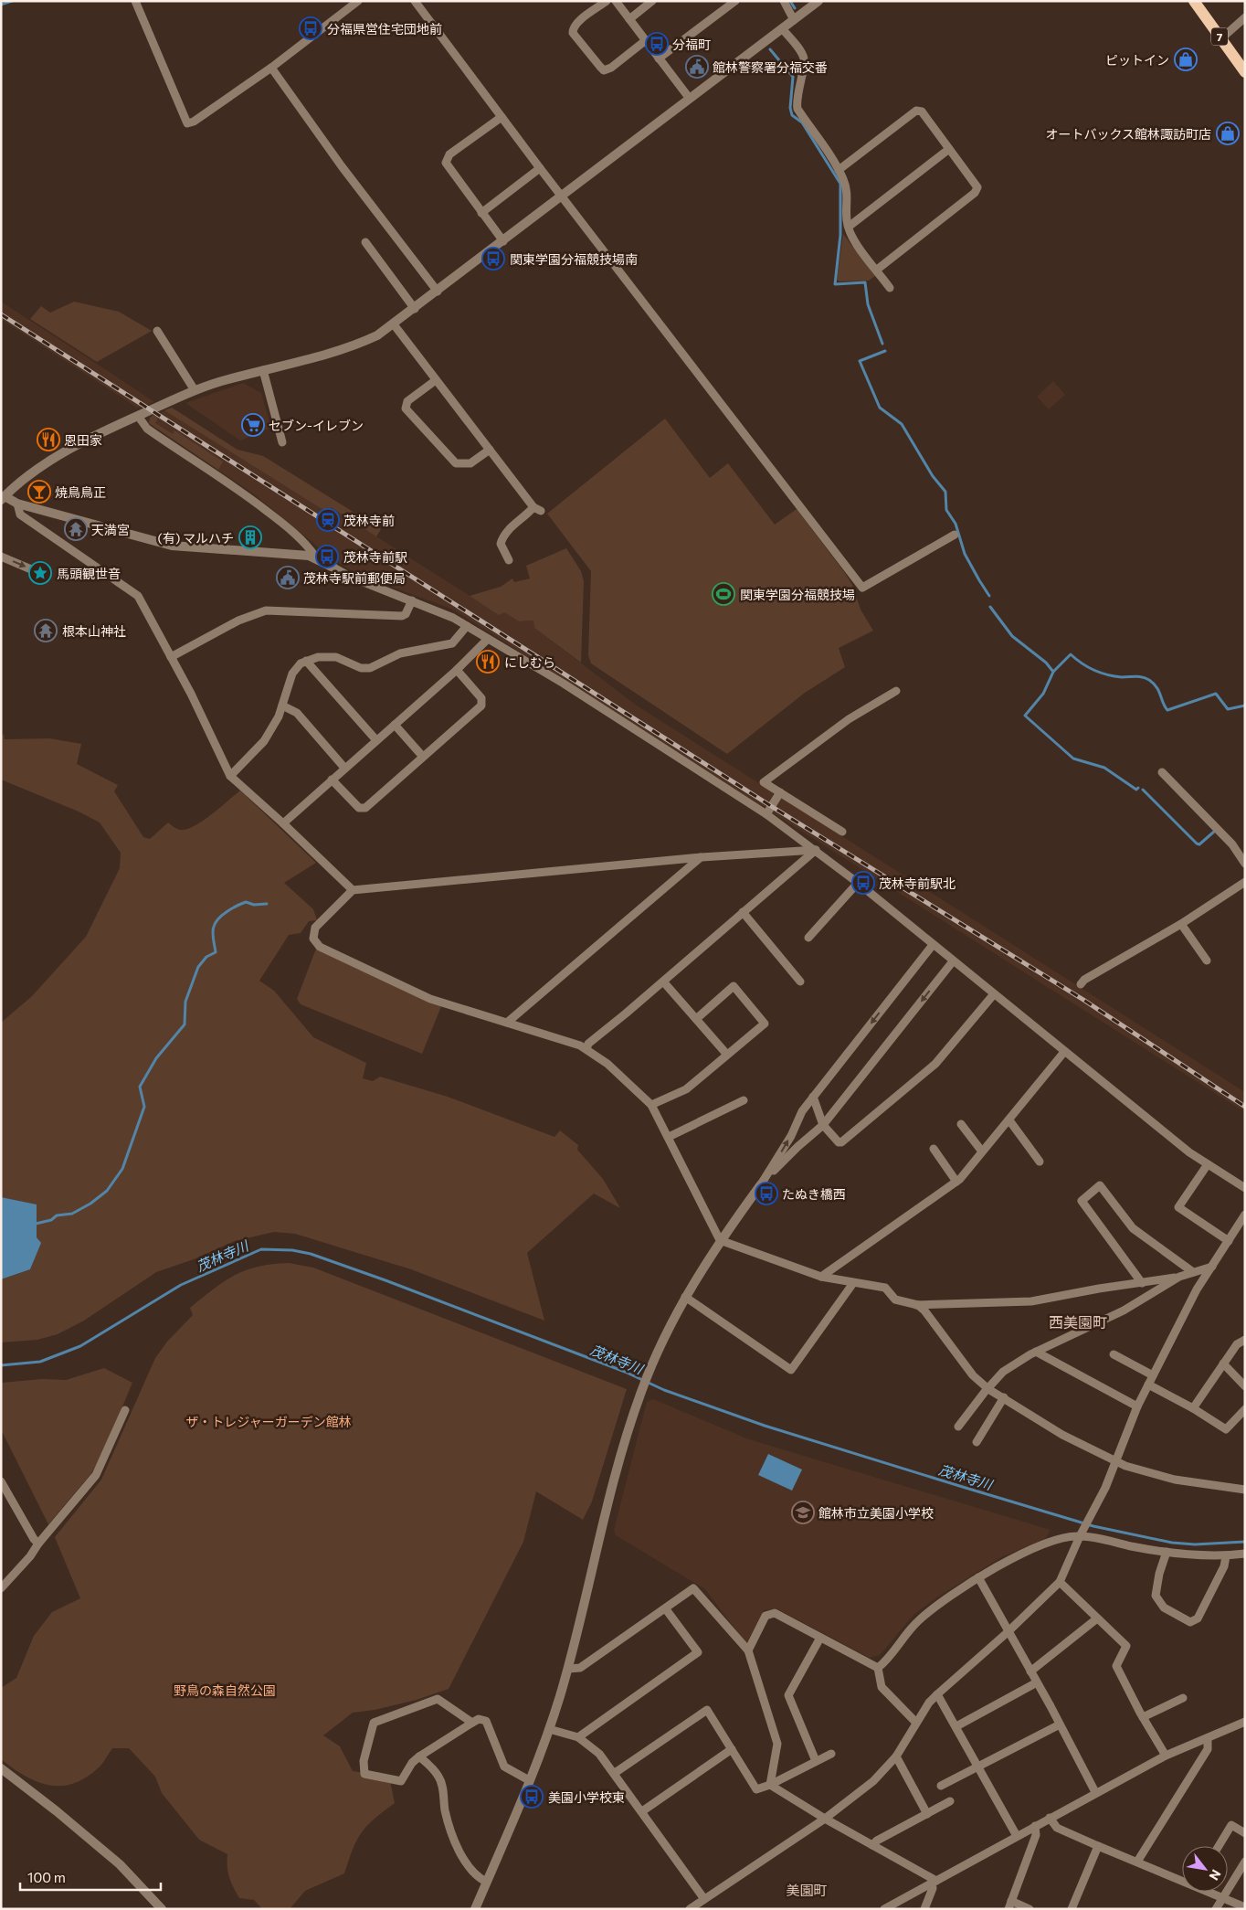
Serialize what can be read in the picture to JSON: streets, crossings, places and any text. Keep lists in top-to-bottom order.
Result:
{
  "streets": {
    "main road": ["7"]
  },
  "districts": ["西美園町", "美園町"],
  "water": ["茂林寺川"],
  "parks": ["ザ・トレジャーガーデン館林", "野鳥の森自然公園"],
  "places": {
    "bus stop": [
      "分福県営住宅団地前",
      "分福町",
      "関東学園分福競技場南",
      "茂林寺前駅",
      "茂林寺前駅北",
      "たぬき橋西",
      "美園小学校東"
    ],
    "shop": ["ピットイン", "オートバックス館林諏訪町店"],
    "public building": ["館林警察署分福交番", "茂林寺駅前郵便局"],
    "supermarket": ["セブン-イレブン"],
    "restaurant": ["恩田家", "にしむら"],
    "bar": ["焼鳥鳥正"],
    "station": ["茂林寺前"],
    "temple": ["天満宮", "根本山神社"],
    "building": ["(有) マルハチ"],
    "place": ["馬頭観世音"],
    "sports": ["関東学園分福競技場"],
    "school or university": ["館林市立美園小学校"]
  },
  "scale_bar": "100 m",
  "north": "bottom right"
}
